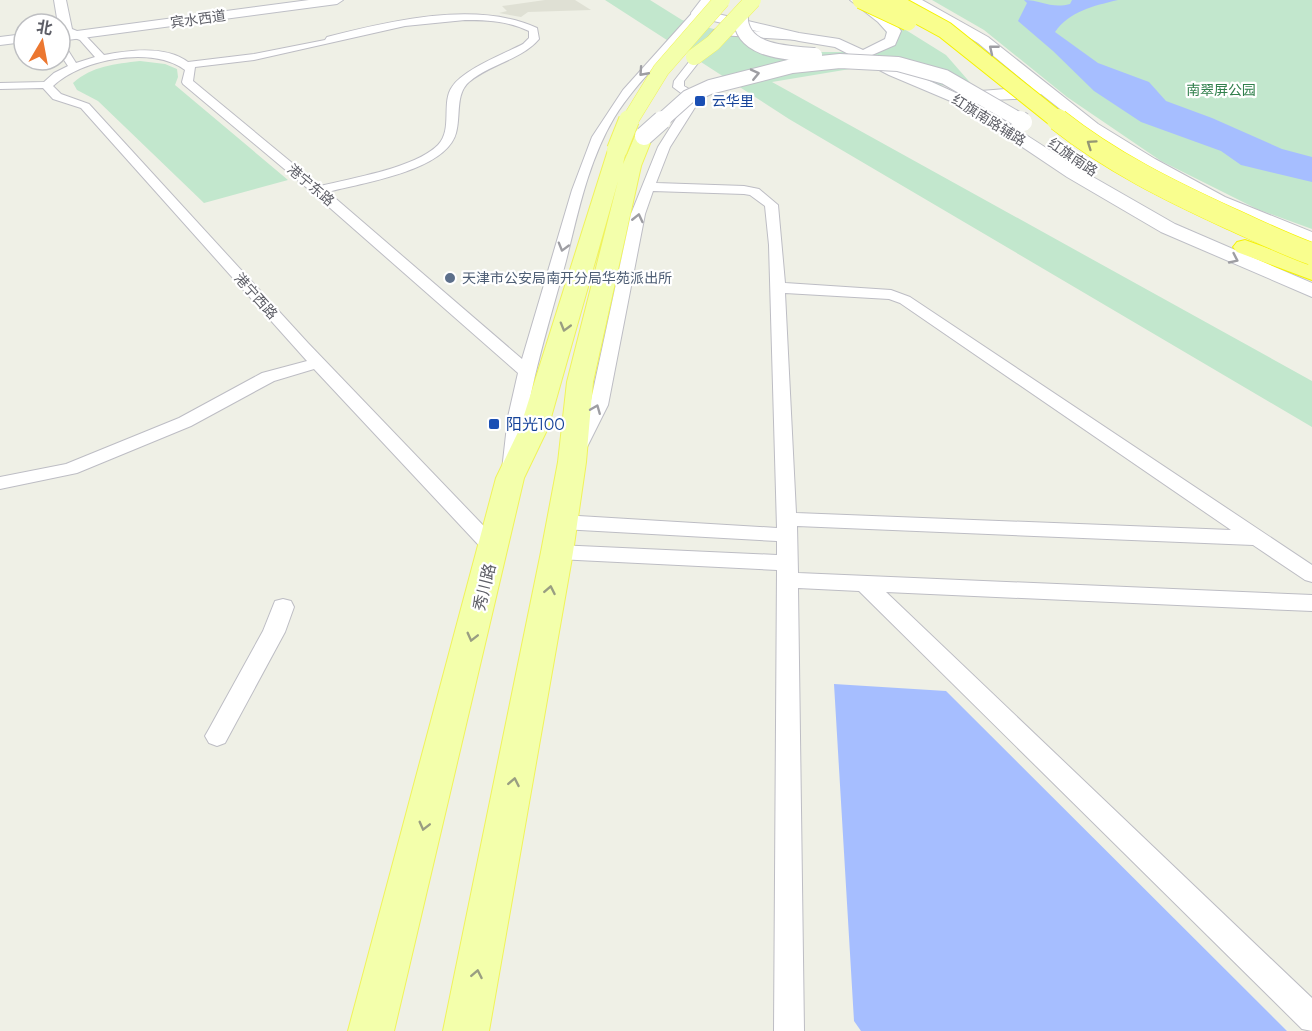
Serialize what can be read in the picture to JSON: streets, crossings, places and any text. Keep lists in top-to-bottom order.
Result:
{
  "streets": {
    "highway": ["红旗南路"],
    "main road": ["宾水西道", "红旗南路辅路", "秀川路"],
    "street": ["港宁东路", "港宁西路"]
  },
  "crossings": [
    ["港宁西路", "秀川路"]
  ],
  "parks": ["南翠屏公园"],
  "places": {
    "transit": ["云华里", "阳光100"],
    "other": ["天津市公安局南开分局华苑派出所"]
  },
  "north": "top"
}
